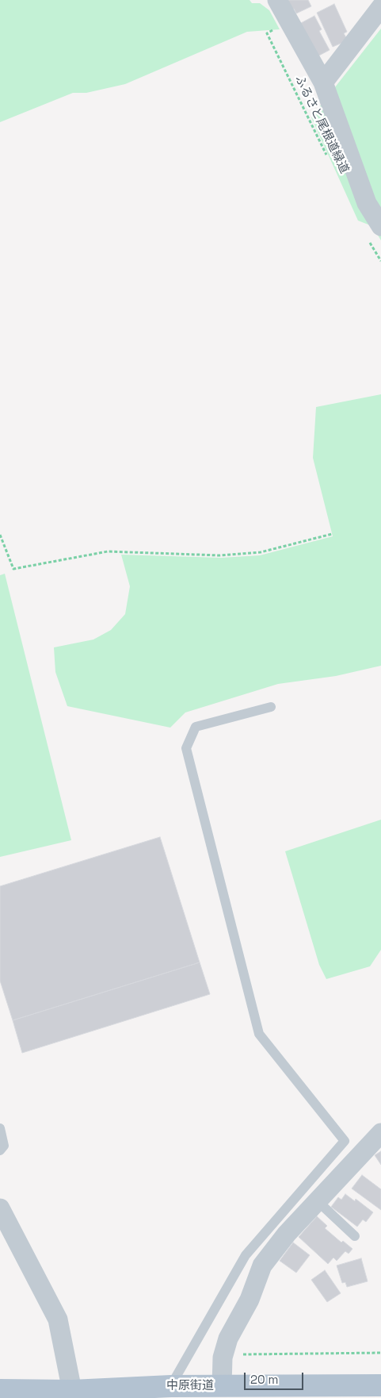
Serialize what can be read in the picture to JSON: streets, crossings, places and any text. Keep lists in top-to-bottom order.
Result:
{
  "streets": {
    "main road": ["中原街道"],
    "path": ["ふるさと尾根道緑道"]
  },
  "scale_bar": "20 m"
}
